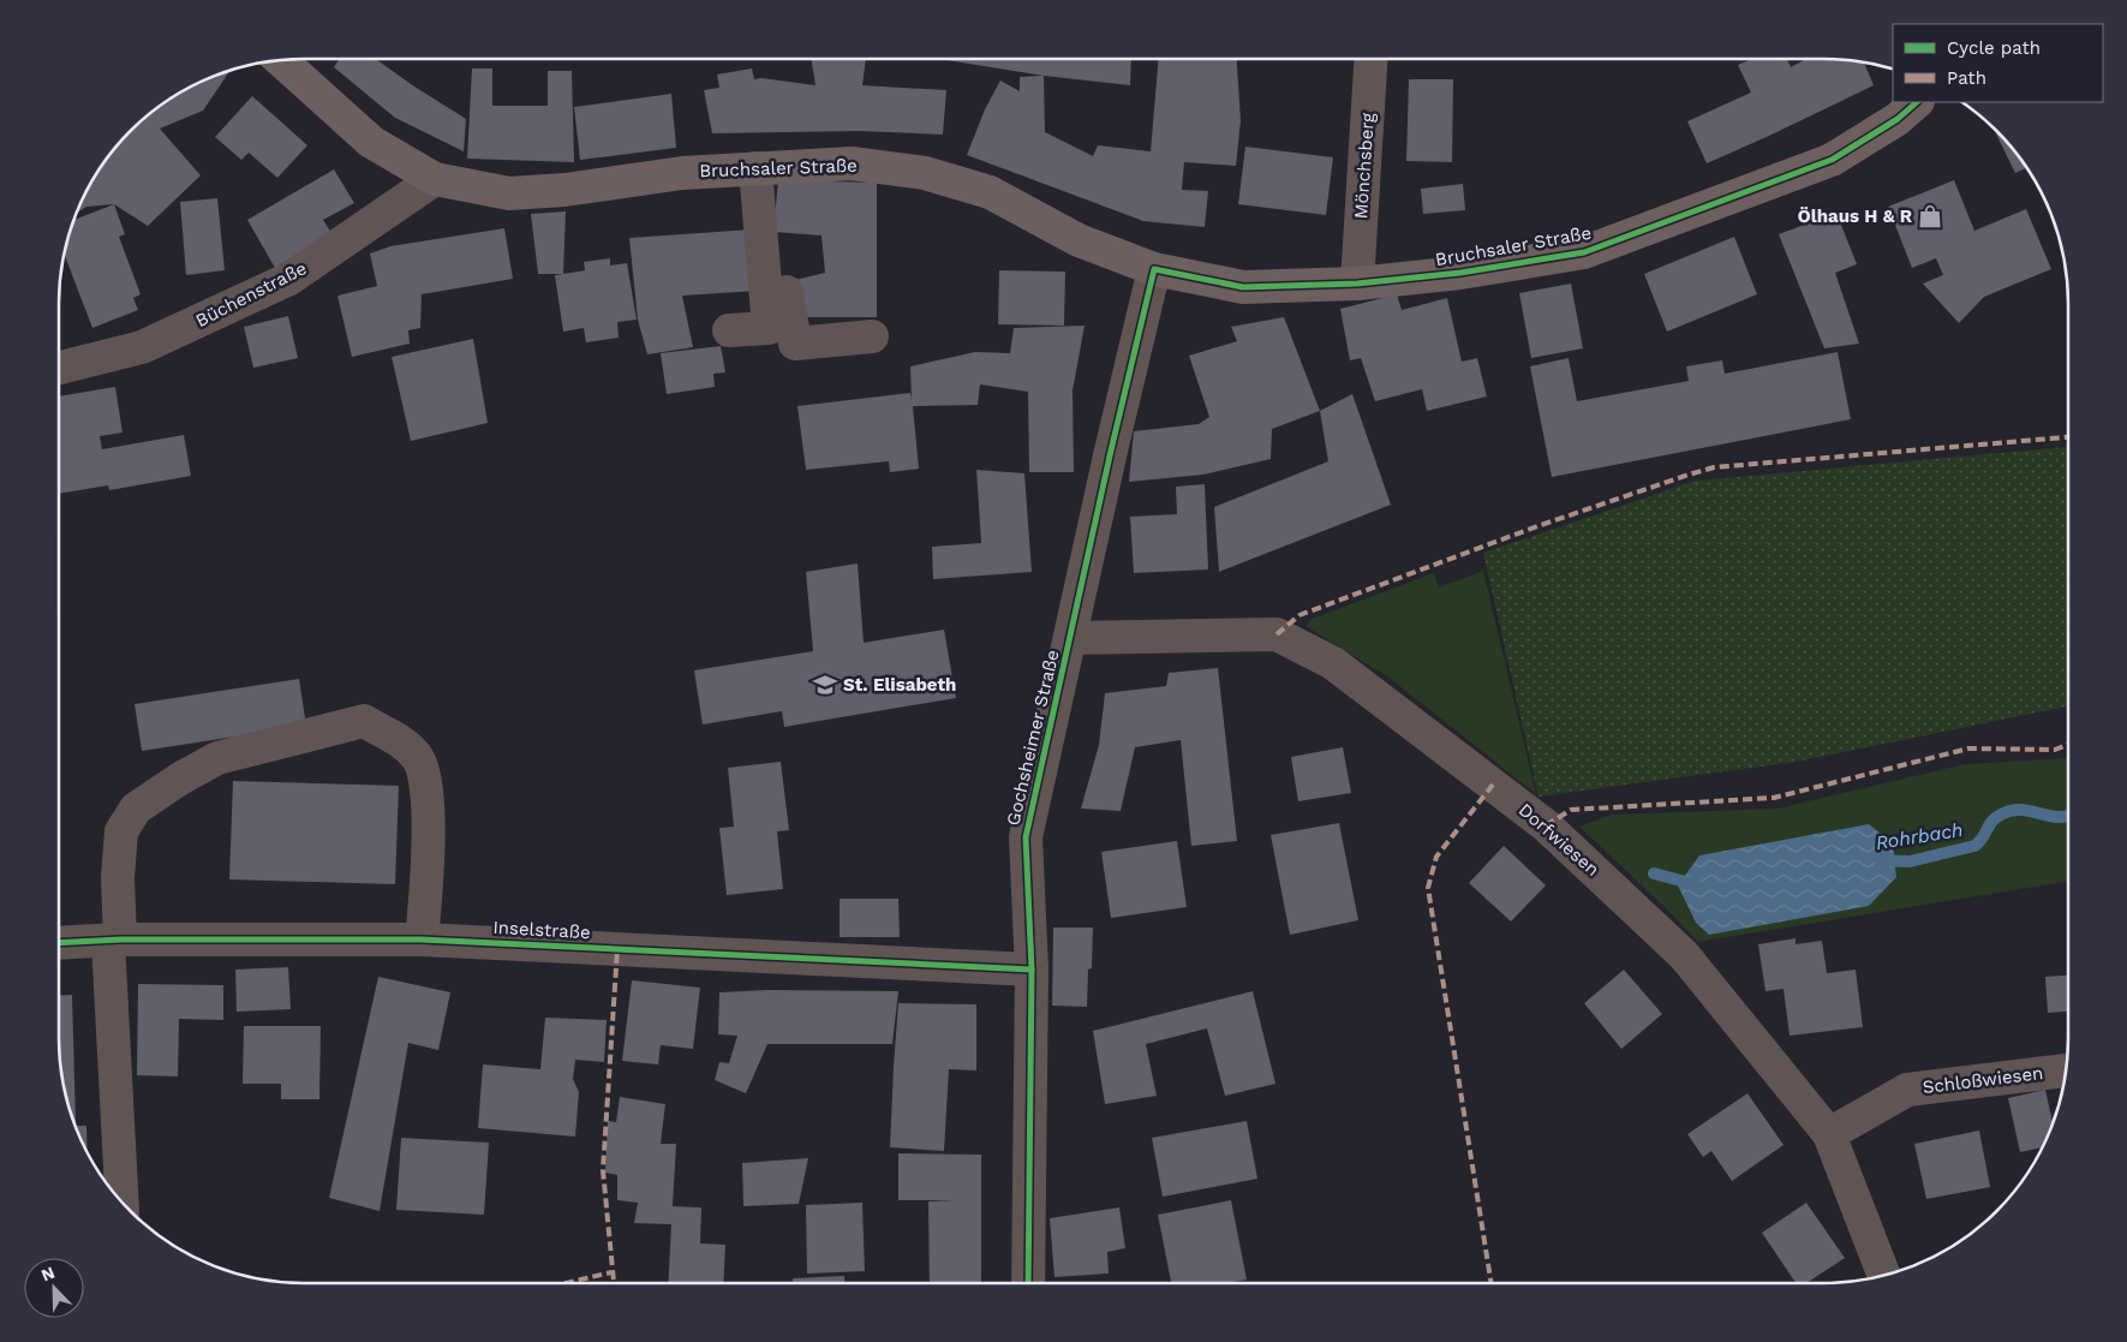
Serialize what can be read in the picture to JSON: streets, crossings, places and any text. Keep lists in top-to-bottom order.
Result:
{
  "streets": {
    "main road": ["Bruchsaler Straße"],
    "street": [
      "Mönchsberg",
      "Büchenstraße",
      "Gochsheimer Straße",
      "Dorfwiesen",
      "Inselstraße",
      "Schloßwiesen"
    ]
  },
  "crossings": [
    ["Mönchsberg", "Bruchsaler Straße"],
    ["Bruchsaler Straße", "Büchenstraße"],
    ["Bruchsaler Straße", "Gochsheimer Straße"],
    ["Gochsheimer Straße", "Dorfwiesen"],
    ["Gochsheimer Straße", "Inselstraße"],
    ["Dorfwiesen", "Schloßwiesen"]
  ],
  "water": ["Rohrbach"],
  "places": {
    "shop": ["Ölhaus H & R"],
    "school or university": ["St. Elisabeth"]
  },
  "legend": ["Cycle path", "Path"],
  "north": "top left"
}
